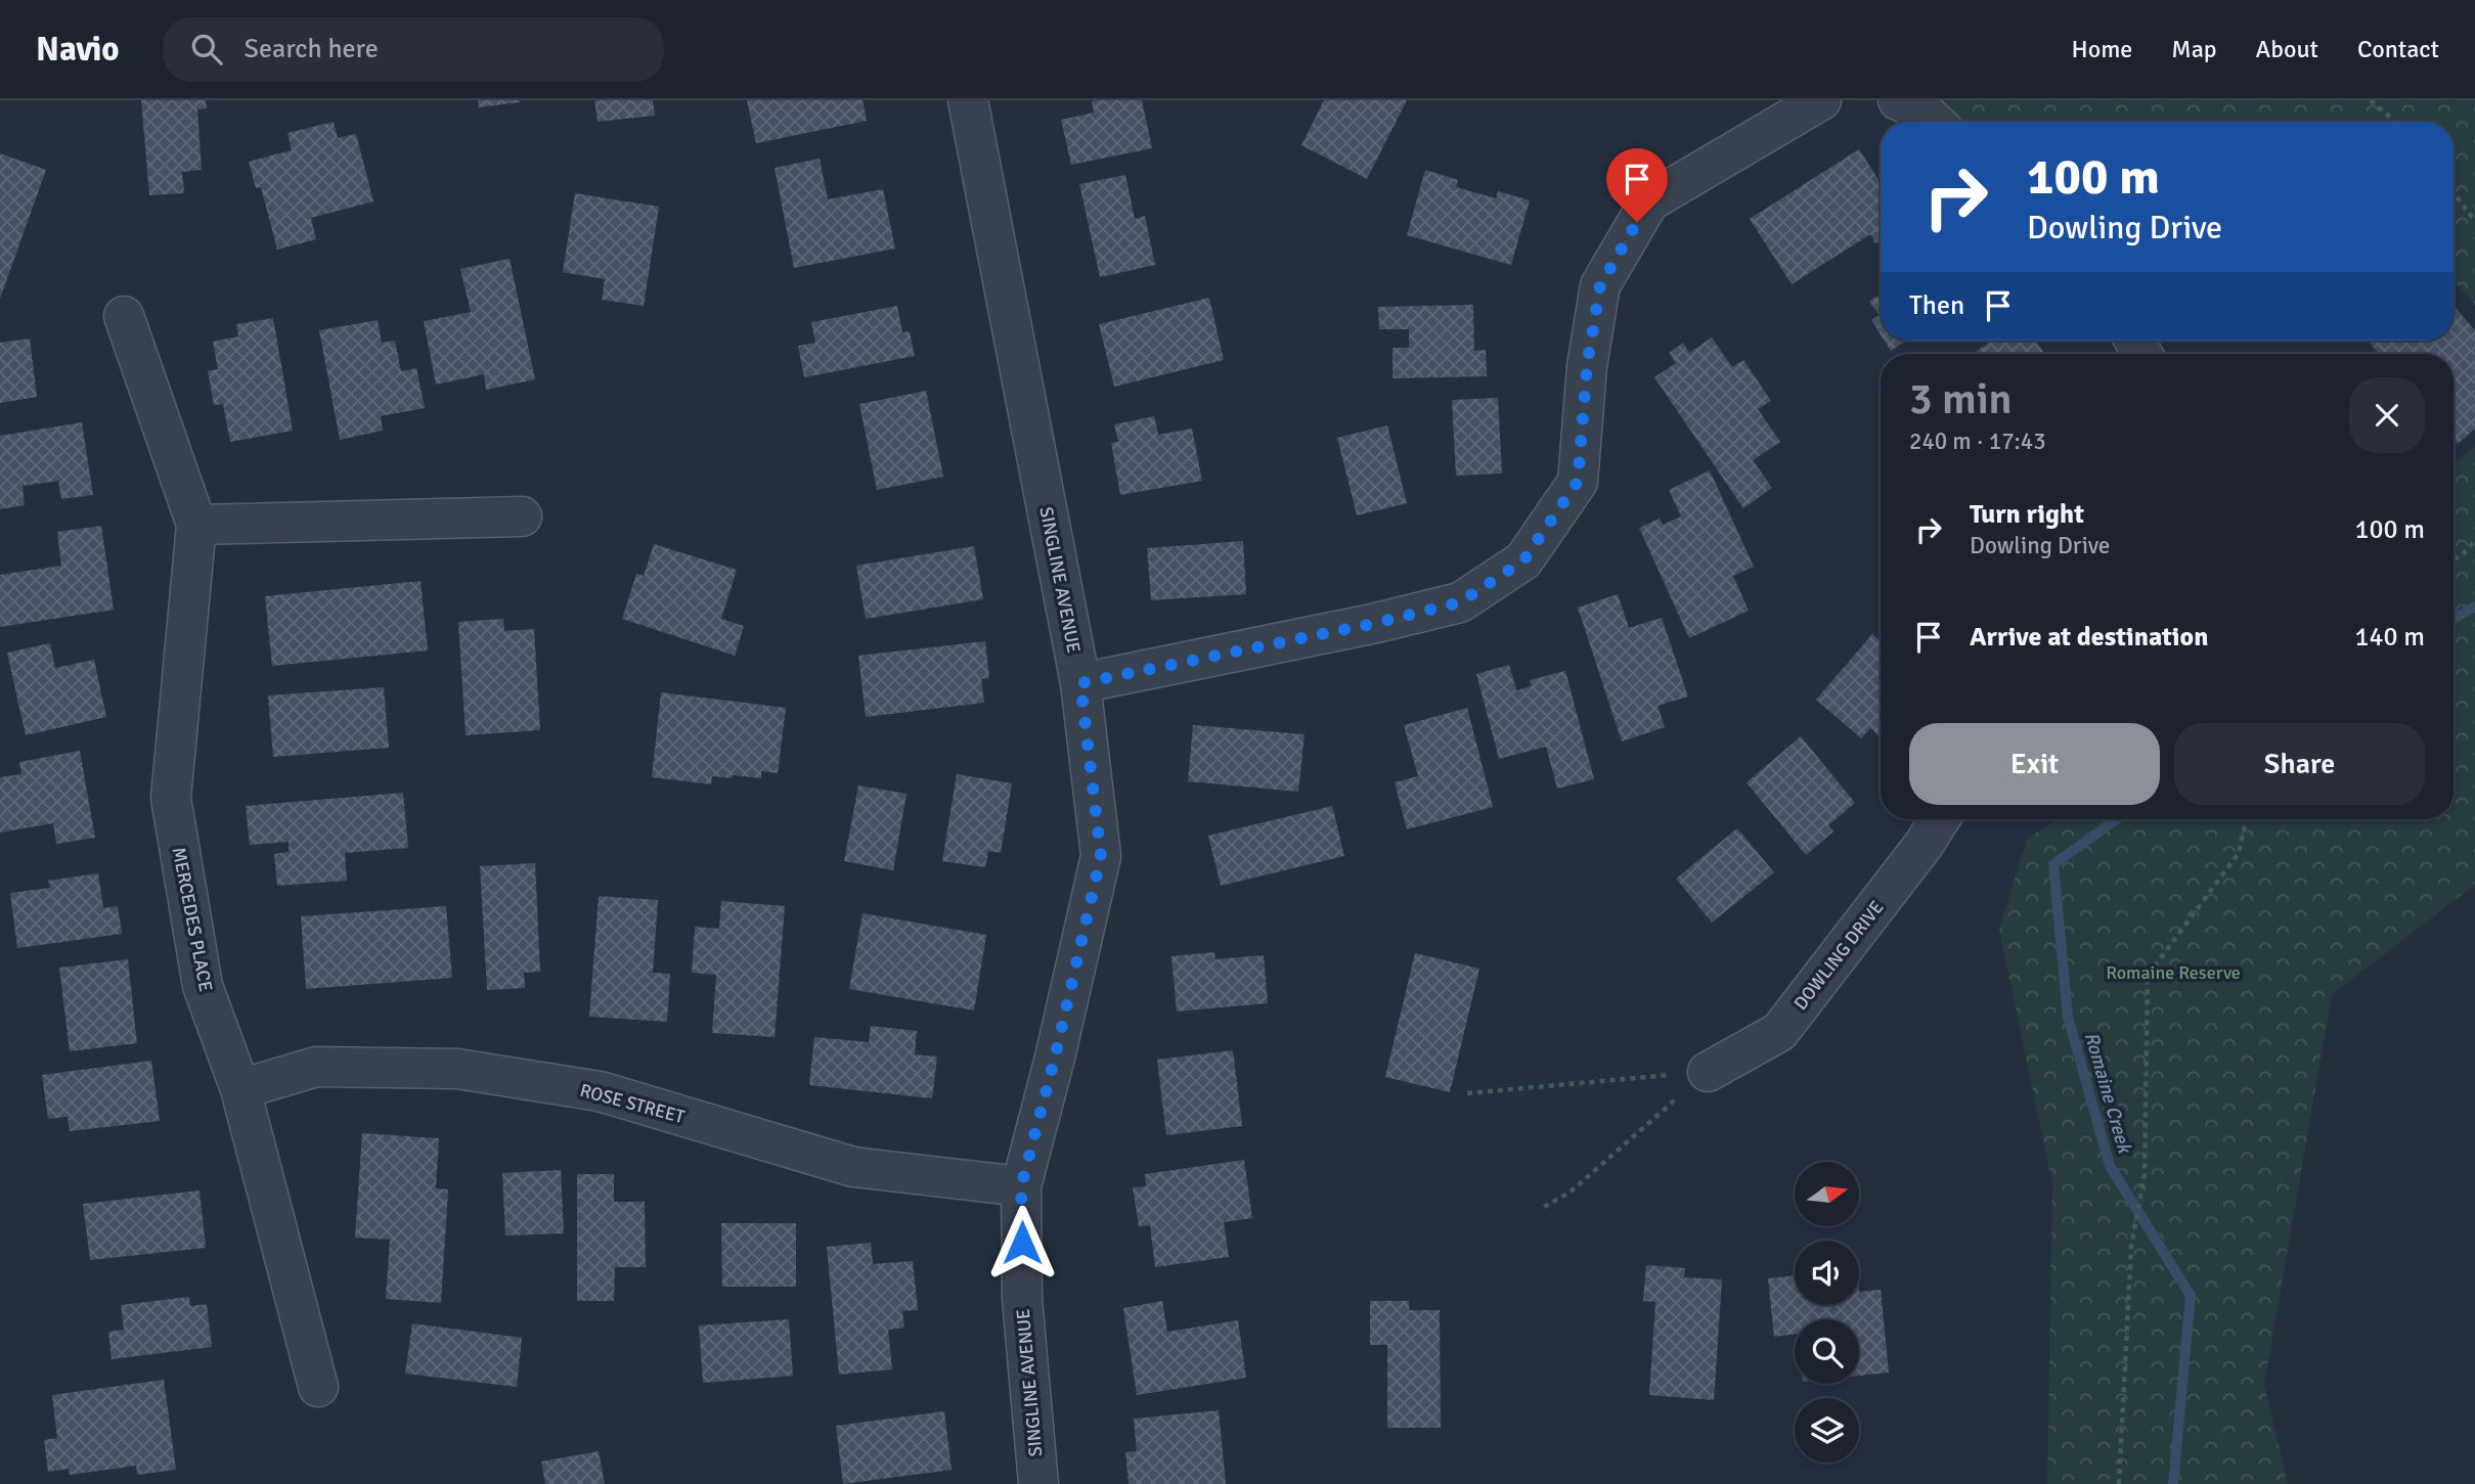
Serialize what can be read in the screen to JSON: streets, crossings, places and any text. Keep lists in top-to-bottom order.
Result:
{
  "streets": {
    "street": [
      "SINGLINE AVENUE",
      "MERCEDES PLACE",
      "DOWLING DRIVE",
      "ROSE STREET"
    ]
  },
  "crossings": [
    ["SINGLINE AVENUE", "ROSE STREET"],
    ["MERCEDES PLACE", "ROSE STREET"]
  ],
  "water": ["Romaine Creek"],
  "parks": ["Romaine Reserve"],
  "north": "right",
  "page": {
    "header": "Navio",
    "search": "Search here",
    "nav": [
      "Home",
      "Map",
      "About",
      "Contact"
    ],
    "turn": ["100 m", "Dowling Drive"],
    "then": "Then",
    "heading": ["3 min", "240 m · 17:43"],
    "list": [
      {
        "name": "Turn right",
        "note": "Dowling Drive",
        "value": "100 m"
      },
      {
        "name": "Arrive at destination",
        "value": "140 m"
      }
    ],
    "buttons": ["Exit", "Share"]
  }
}
